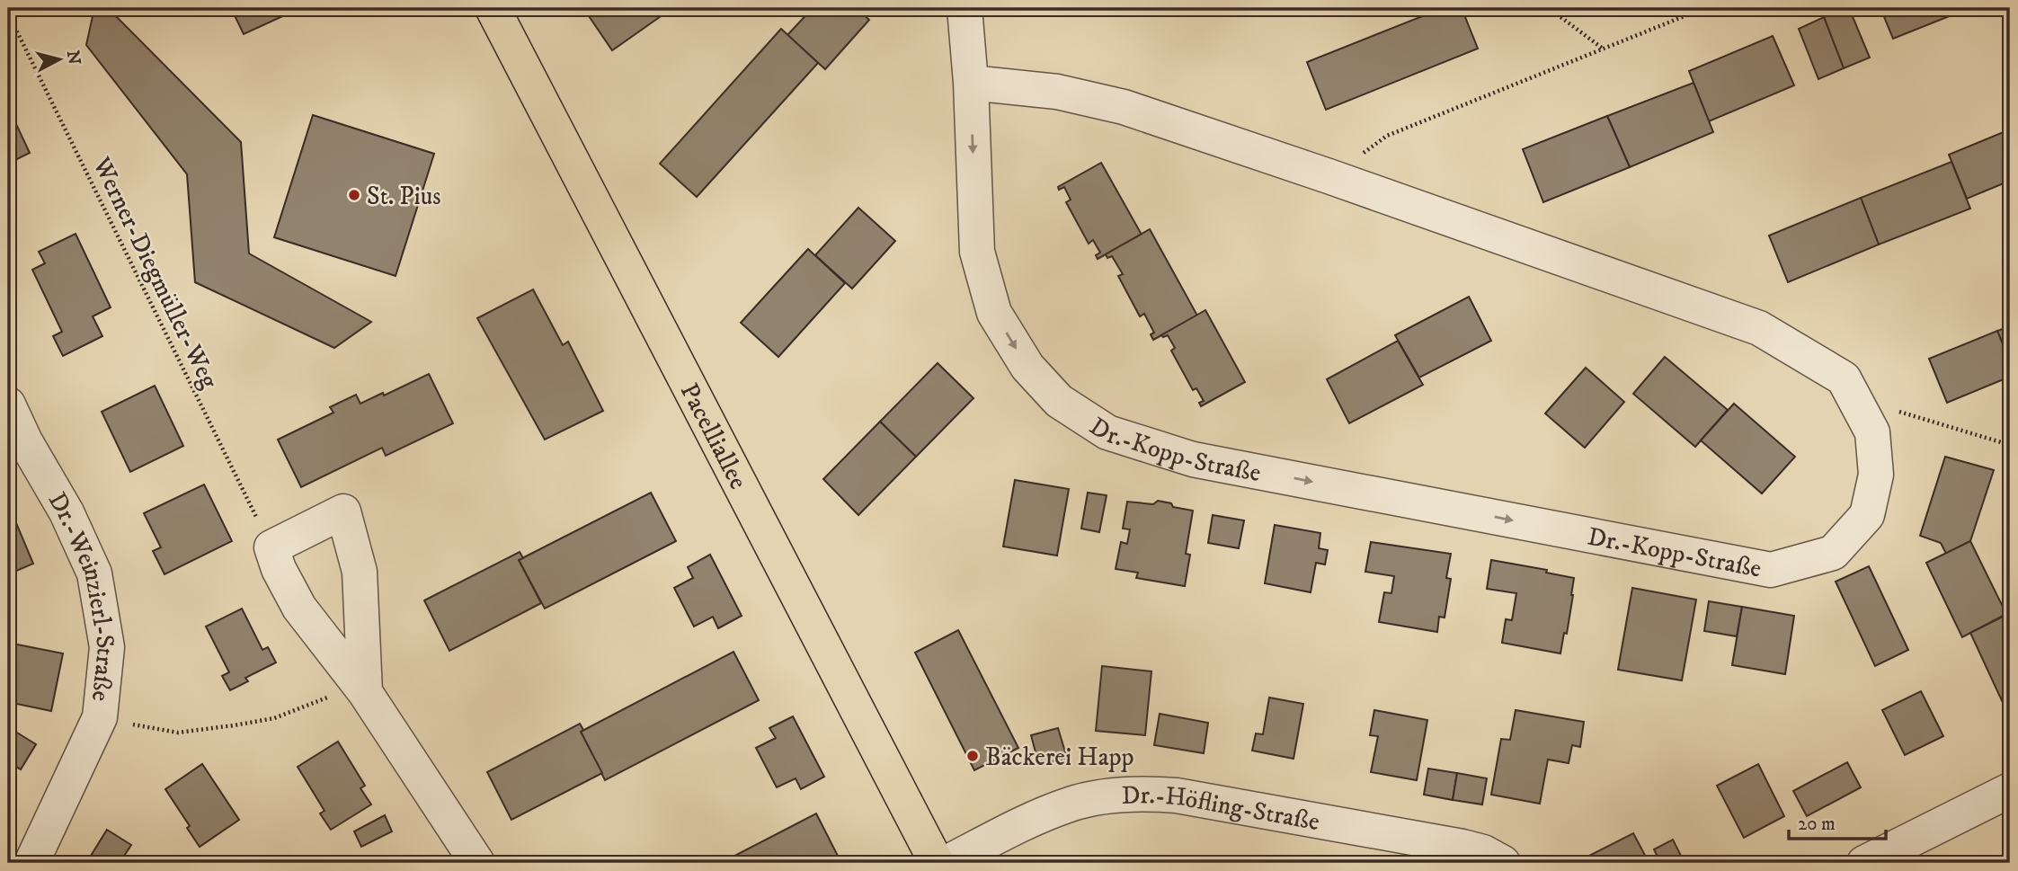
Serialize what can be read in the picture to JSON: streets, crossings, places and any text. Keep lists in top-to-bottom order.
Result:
{
  "streets": {
    "main road": ["Pacelliallee"],
    "street": ["Dr.-Kopp-Straße", "Dr.-Weinzierl-Straße", "Dr.-Höfling-Straße"],
    "path": ["Werner-Diegmüller-Weg"]
  },
  "places": ["St. Pius", "Bäckerei Happ"],
  "scale_bar": "20 m",
  "north": "right"
}
